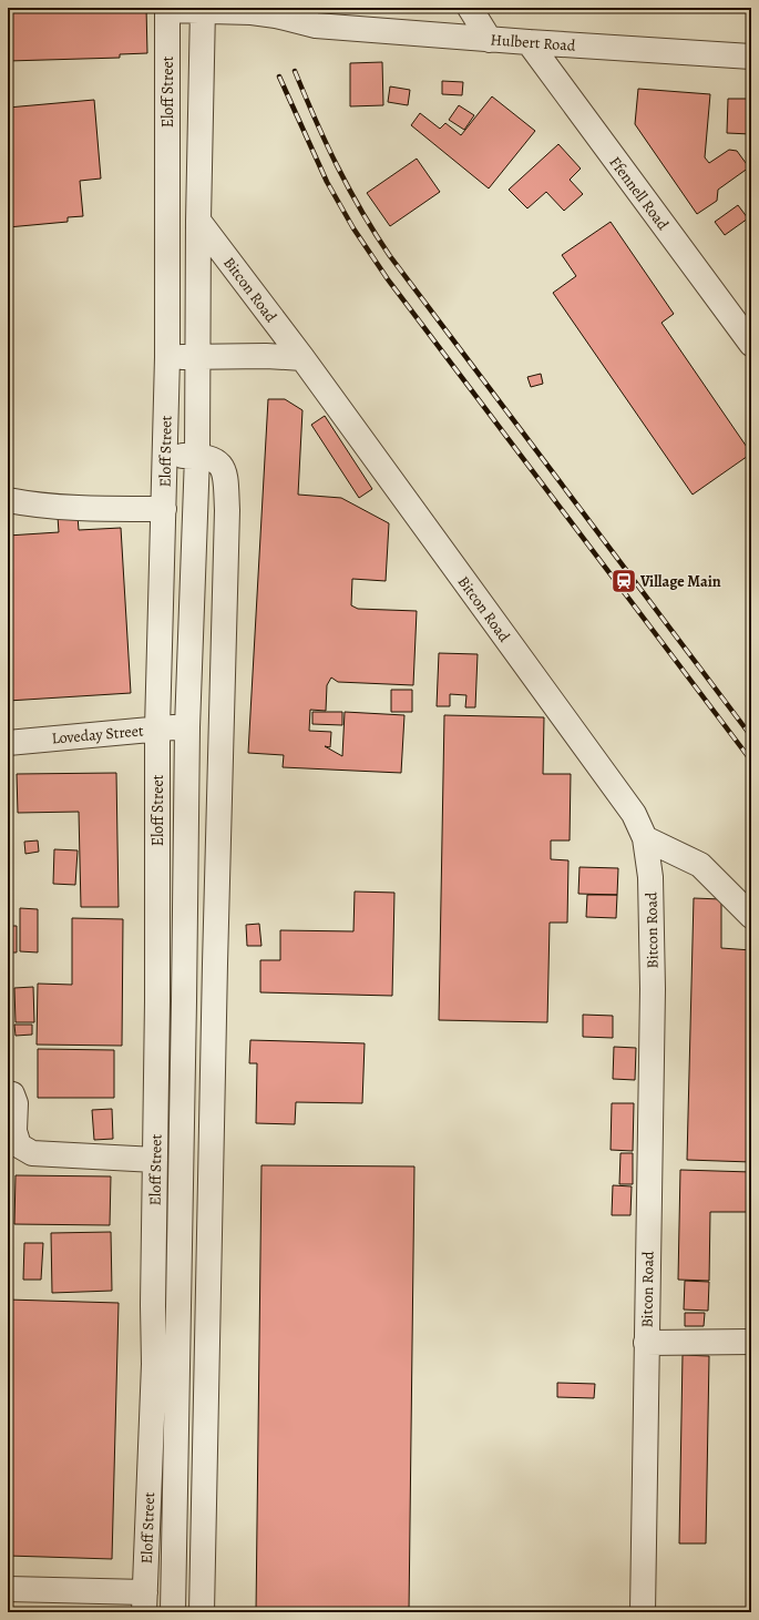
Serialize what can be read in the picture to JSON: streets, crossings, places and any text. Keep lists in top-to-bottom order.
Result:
{
  "streets": {
    "street": [
      "Hulbert Road",
      "Eloff Street",
      "Ffennell Road",
      "Bitcon Road",
      "Loveday Street"
    ]
  },
  "crossings": [
    ["Hulbert Road", "Eloff Street"],
    ["Hulbert Road", "Ffennell Road"],
    ["Eloff Street", "Bitcon Road"],
    ["Eloff Street", "Loveday Street"]
  ],
  "places": {
    "station": ["Village Main"]
  }
}
